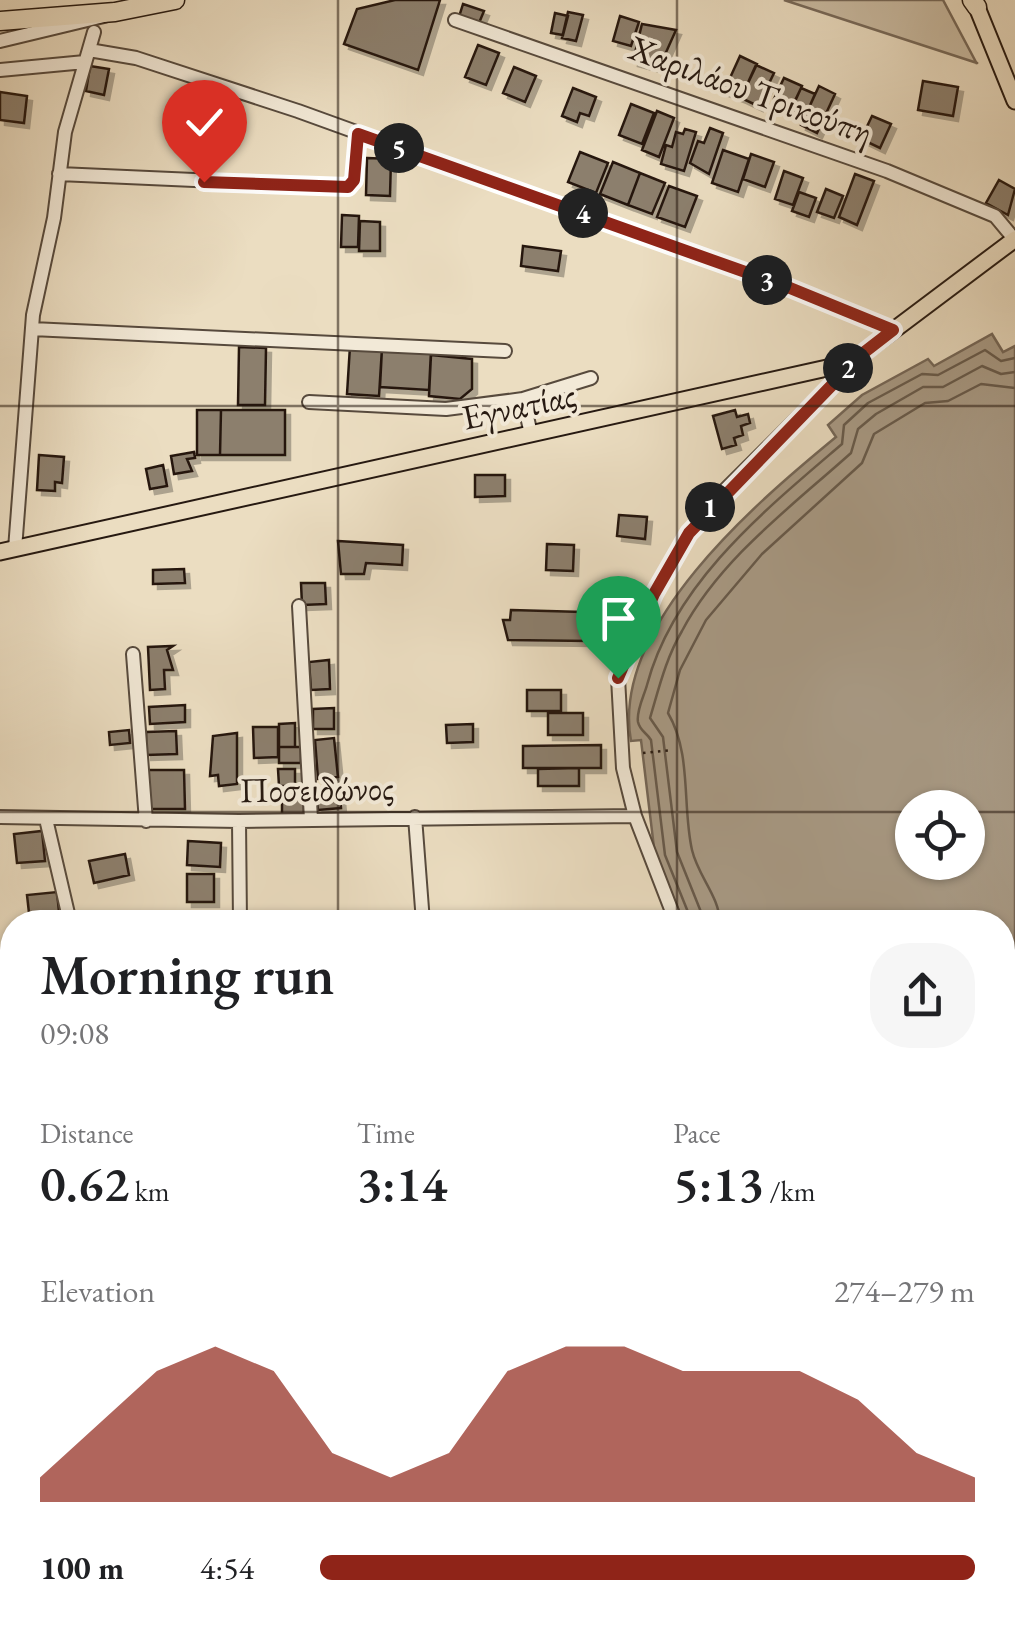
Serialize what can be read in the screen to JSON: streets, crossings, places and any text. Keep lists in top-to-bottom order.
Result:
{
  "streets": {
    "main road": ["Εγνατίας"],
    "street": ["Χαριλάου Τρικούπη", "Ποσειδώνος"]
  },
  "crossings": [
    ["Χαριλάου Τρικούπη", "Εγνατίας"]
  ],
  "page": {
    "pins": [
      "5",
      "4",
      "3",
      "2",
      "1"
    ],
    "heading": ["Morning run", "09:08"],
    "stats": [
      ["Distance", "0.62 km"],
      ["Time", "3:14"],
      ["Pace", "5:13 /km"]
    ],
    "chart": ["Elevation", "274–279 m"],
    "list": [
      {
        "name": "100 m",
        "note": "4:54"
      }
    ]
  }
}
